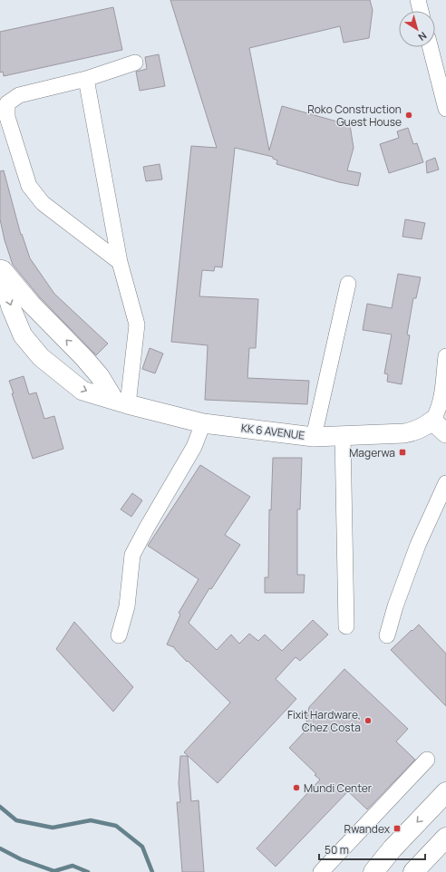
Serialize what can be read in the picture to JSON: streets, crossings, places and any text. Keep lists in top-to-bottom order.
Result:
{
  "streets": {
    "main road": ["KK 6 AVENUE"]
  },
  "places": {
    "other": ["Roko Construction Guest House", "Fixit Hardware, Chez Costa", "Mundi Center"],
    "transit": ["Magerwa", "Rwandex"]
  },
  "scale_bar": "50 m",
  "north": "bottom right"
}
